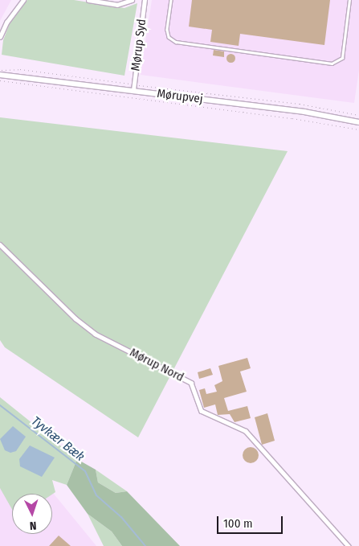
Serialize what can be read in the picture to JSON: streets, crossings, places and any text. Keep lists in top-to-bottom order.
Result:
{
  "streets": {
    "street": ["Mørup Syd", "Mørupvej", "Mørup Nord"]
  },
  "crossings": [
    ["Mørup Syd", "Mørupvej"]
  ],
  "water": ["Tyvkær Bæk"],
  "scale_bar": "100 m",
  "north": "bottom"
}
